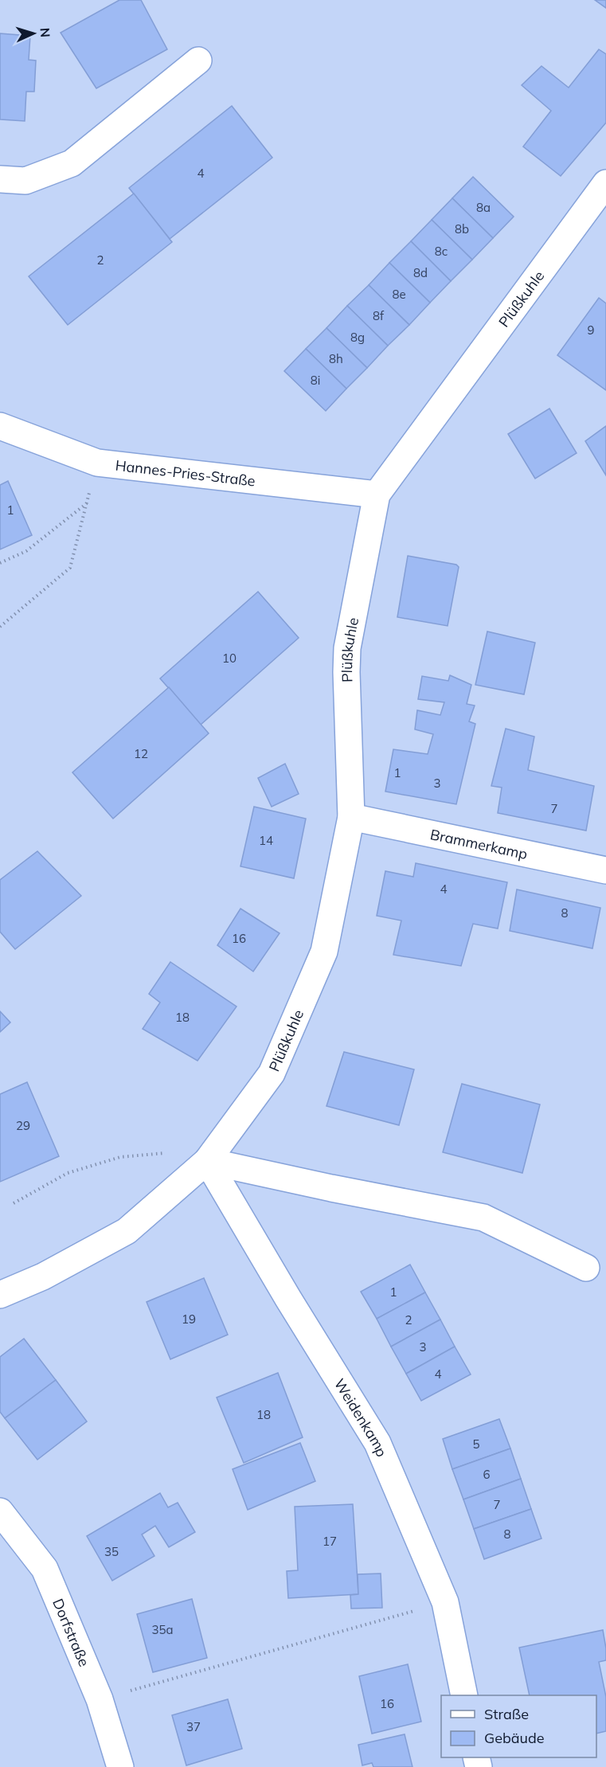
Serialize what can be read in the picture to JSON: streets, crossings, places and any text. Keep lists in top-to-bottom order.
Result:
{
  "streets": {
    "street": [
      "Plüßkuhle",
      "Hannes-Pries-Straße",
      "Brammerkamp",
      "Weidenkamp",
      "Dorfstraße"
    ]
  },
  "crossings": [
    ["Plüßkuhle", "Hannes-Pries-Straße"],
    ["Plüßkuhle", "Brammerkamp"],
    ["Plüßkuhle", "Weidenkamp"]
  ],
  "house_numbers": [
    "4",
    "8a",
    "8b",
    "8c",
    "2",
    "8d",
    "8e",
    "8f",
    "9",
    "8g",
    "8h",
    "8i",
    "1",
    "10",
    "12",
    "1",
    "3",
    "7",
    "14",
    "4",
    "8",
    "16",
    "18",
    "29",
    "1",
    "19",
    "2",
    "3",
    "4",
    "18",
    "5",
    "6",
    "7",
    "8",
    "17",
    "35",
    "35a",
    "16",
    "37"
  ],
  "legend": ["Straße", "Gebäude"],
  "north": "right"
}
